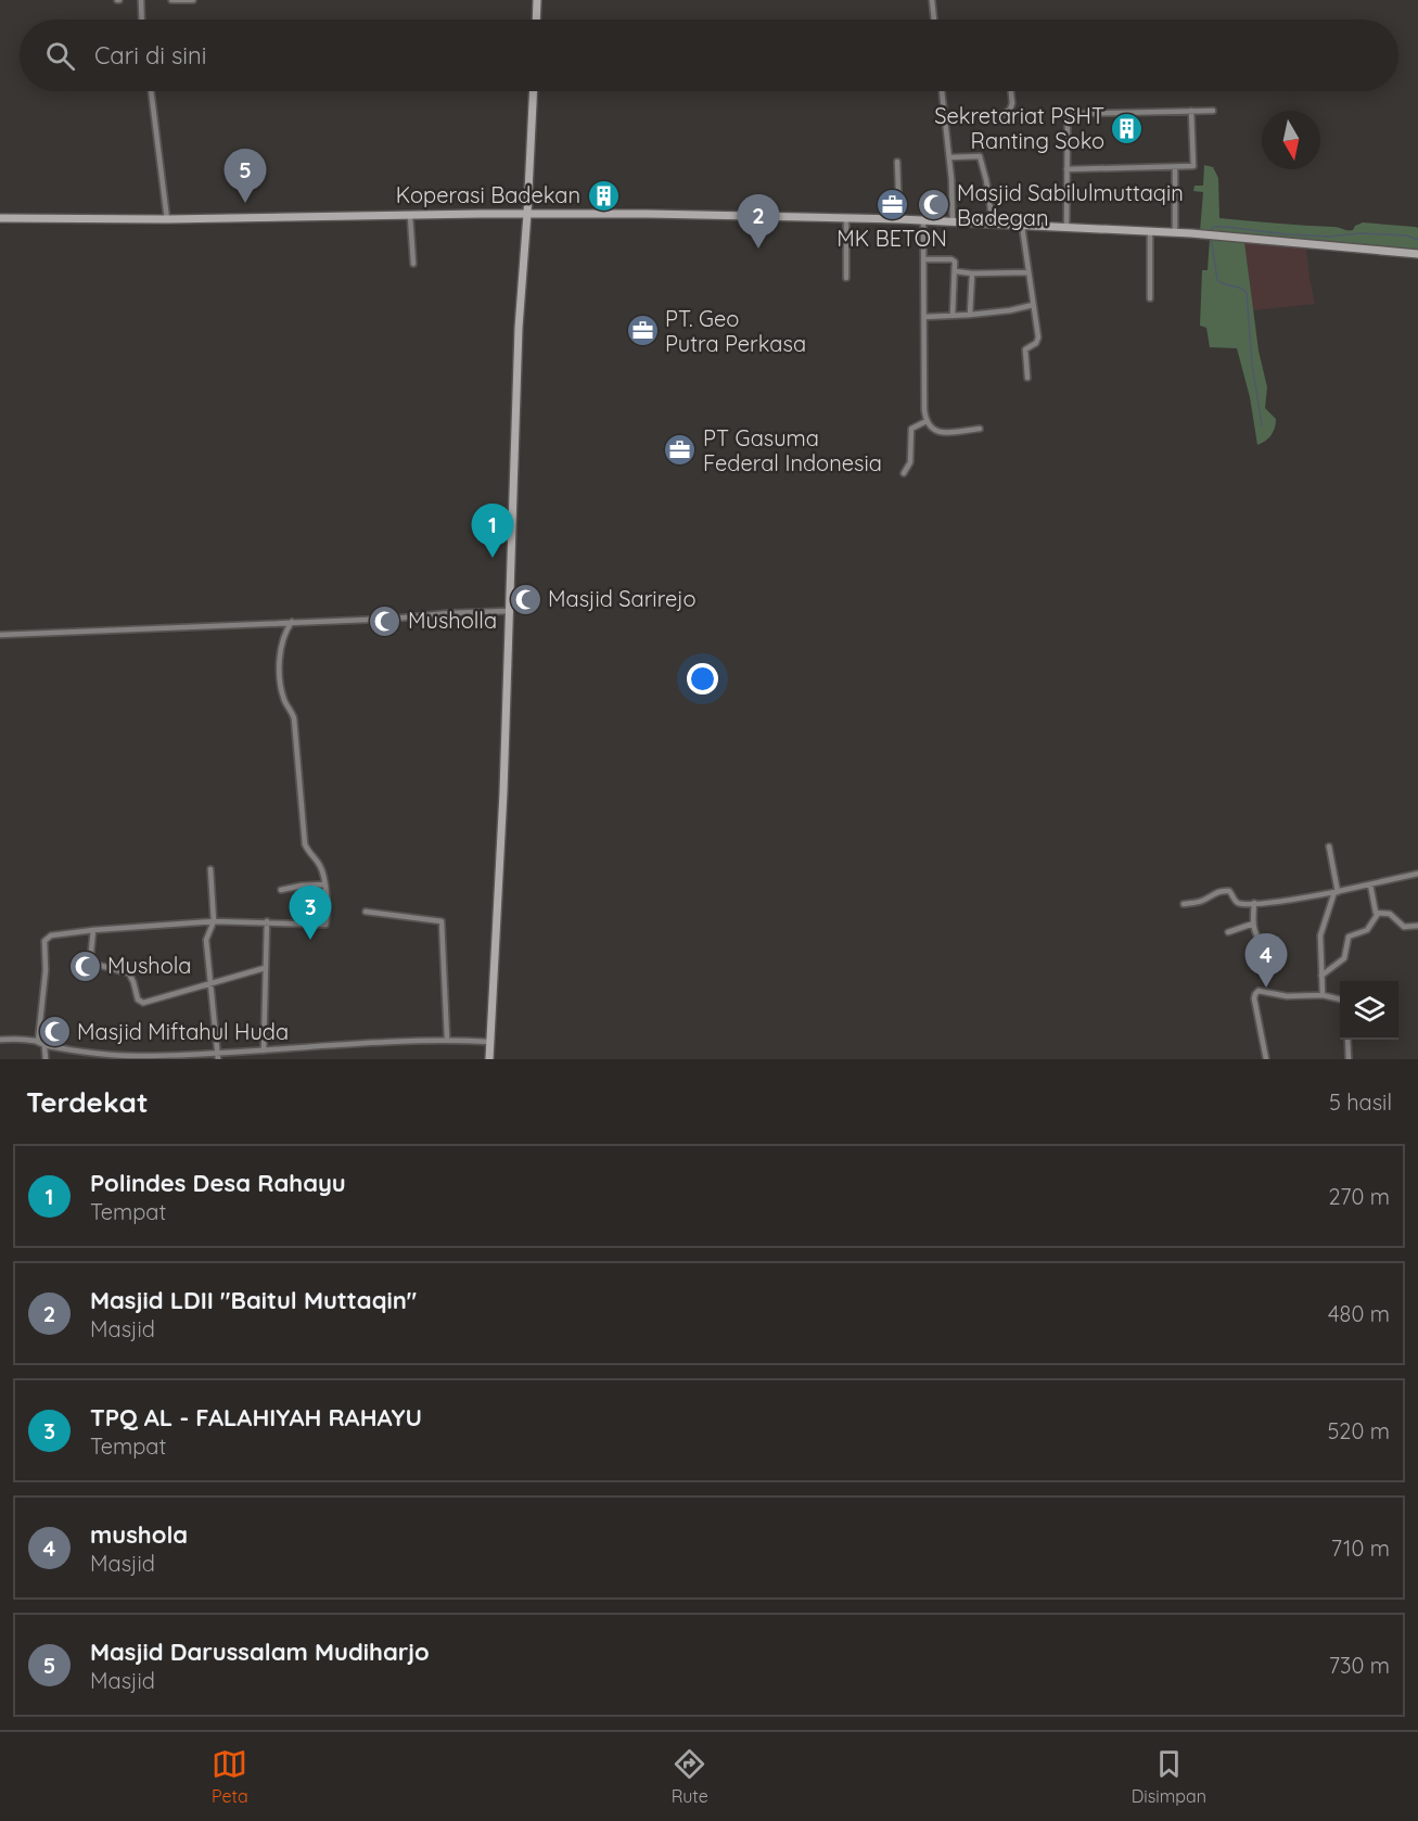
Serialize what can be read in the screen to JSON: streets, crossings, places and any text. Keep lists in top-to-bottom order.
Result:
{
  "places": {
    "building": ["Sekretariat PSHT Ranting Soko", "Koperasi Badekan"],
    "office": ["MK BETON", "PT. Geo Putra Perkasa", "PT Gasuma Federal Indonesia"],
    "mosque": [
      "Masjid Sabilulmuttaqin Badegan",
      "Masjid Sarirejo",
      "Musholla",
      "Mushola",
      "Masjid Miftahul Huda"
    ]
  },
  "north": "bottom",
  "page": {
    "search": "Cari di sini",
    "pins": [
      "5",
      "2",
      "1",
      "3",
      "4"
    ],
    "heading": ["Terdekat", "5 hasil"],
    "list": [
      {
        "mark": "1",
        "name": "Polindes Desa Rahayu",
        "note": "Tempat",
        "value": "270 m"
      },
      {
        "mark": "2",
        "name": "Masjid LDII \"Baitul Muttaqin\"",
        "note": "Masjid",
        "value": "480 m"
      },
      {
        "mark": "3",
        "name": "TPQ AL - FALAHIYAH RAHAYU",
        "note": "Tempat",
        "value": "520 m"
      },
      {
        "mark": "4",
        "name": "mushola",
        "note": "Masjid",
        "value": "710 m"
      },
      {
        "mark": "5",
        "name": "Masjid Darussalam Mudiharjo",
        "note": "Masjid",
        "value": "730 m"
      }
    ],
    "nav": ["Peta", "Rute", "Disimpan"]
  }
}
